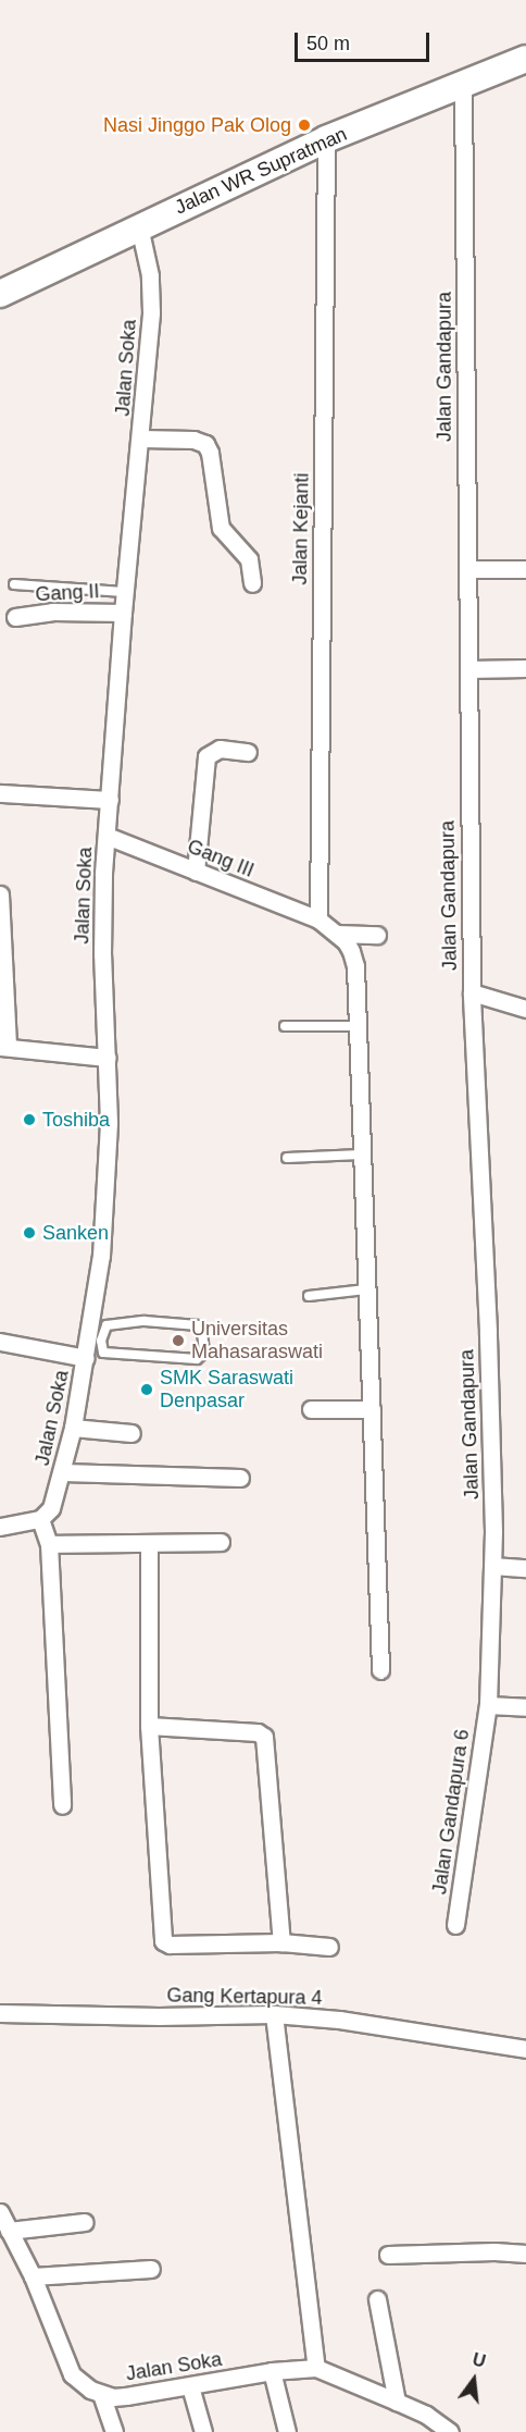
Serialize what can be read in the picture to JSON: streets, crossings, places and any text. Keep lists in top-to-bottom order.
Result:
{
  "streets": {
    "main road": ["Jalan WR Supratman"],
    "street": [
      "Jalan Gandapura",
      "Jalan Soka",
      "Jalan Kejanti",
      "Gang II",
      "Gang III",
      "Jalan Gandapura 6",
      "Gang Kertapura 4"
    ]
  },
  "crossings": [
    ["Jalan WR Supratman", "Jalan Gandapura"],
    ["Jalan WR Supratman", "Jalan Soka"],
    ["Jalan WR Supratman", "Jalan Kejanti"],
    ["Jalan Gandapura", "Jalan Gandapura 6"],
    ["Jalan Soka", "Gang II"],
    ["Jalan Soka", "Gang III"],
    ["Jalan Kejanti", "Gang III"]
  ],
  "places": [
    "Nasi Jinggo Pak Olog",
    "Toshiba",
    "Sanken",
    "Universitas Mahasaraswati",
    "SMK Saraswati Denpasar"
  ],
  "scale_bar": "50 m",
  "north": "top"
}
